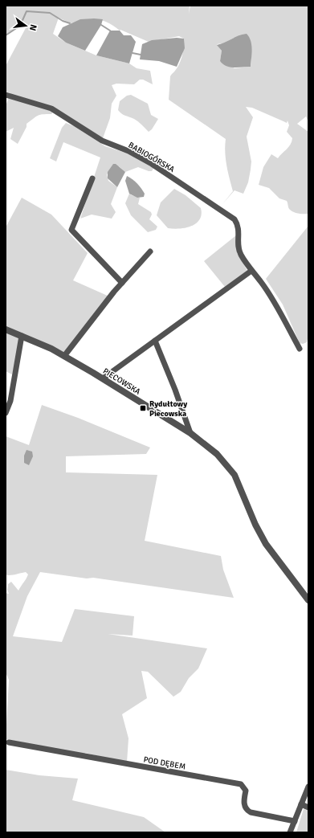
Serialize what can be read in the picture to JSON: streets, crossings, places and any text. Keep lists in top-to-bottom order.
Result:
{
  "streets": {
    "street": ["BABIOGÓRSKA", "PIECOWSKA", "POD DĘBEM"]
  },
  "places": {
    "transit": ["Rydułtowy Piecowska"]
  },
  "north": "right"
}
